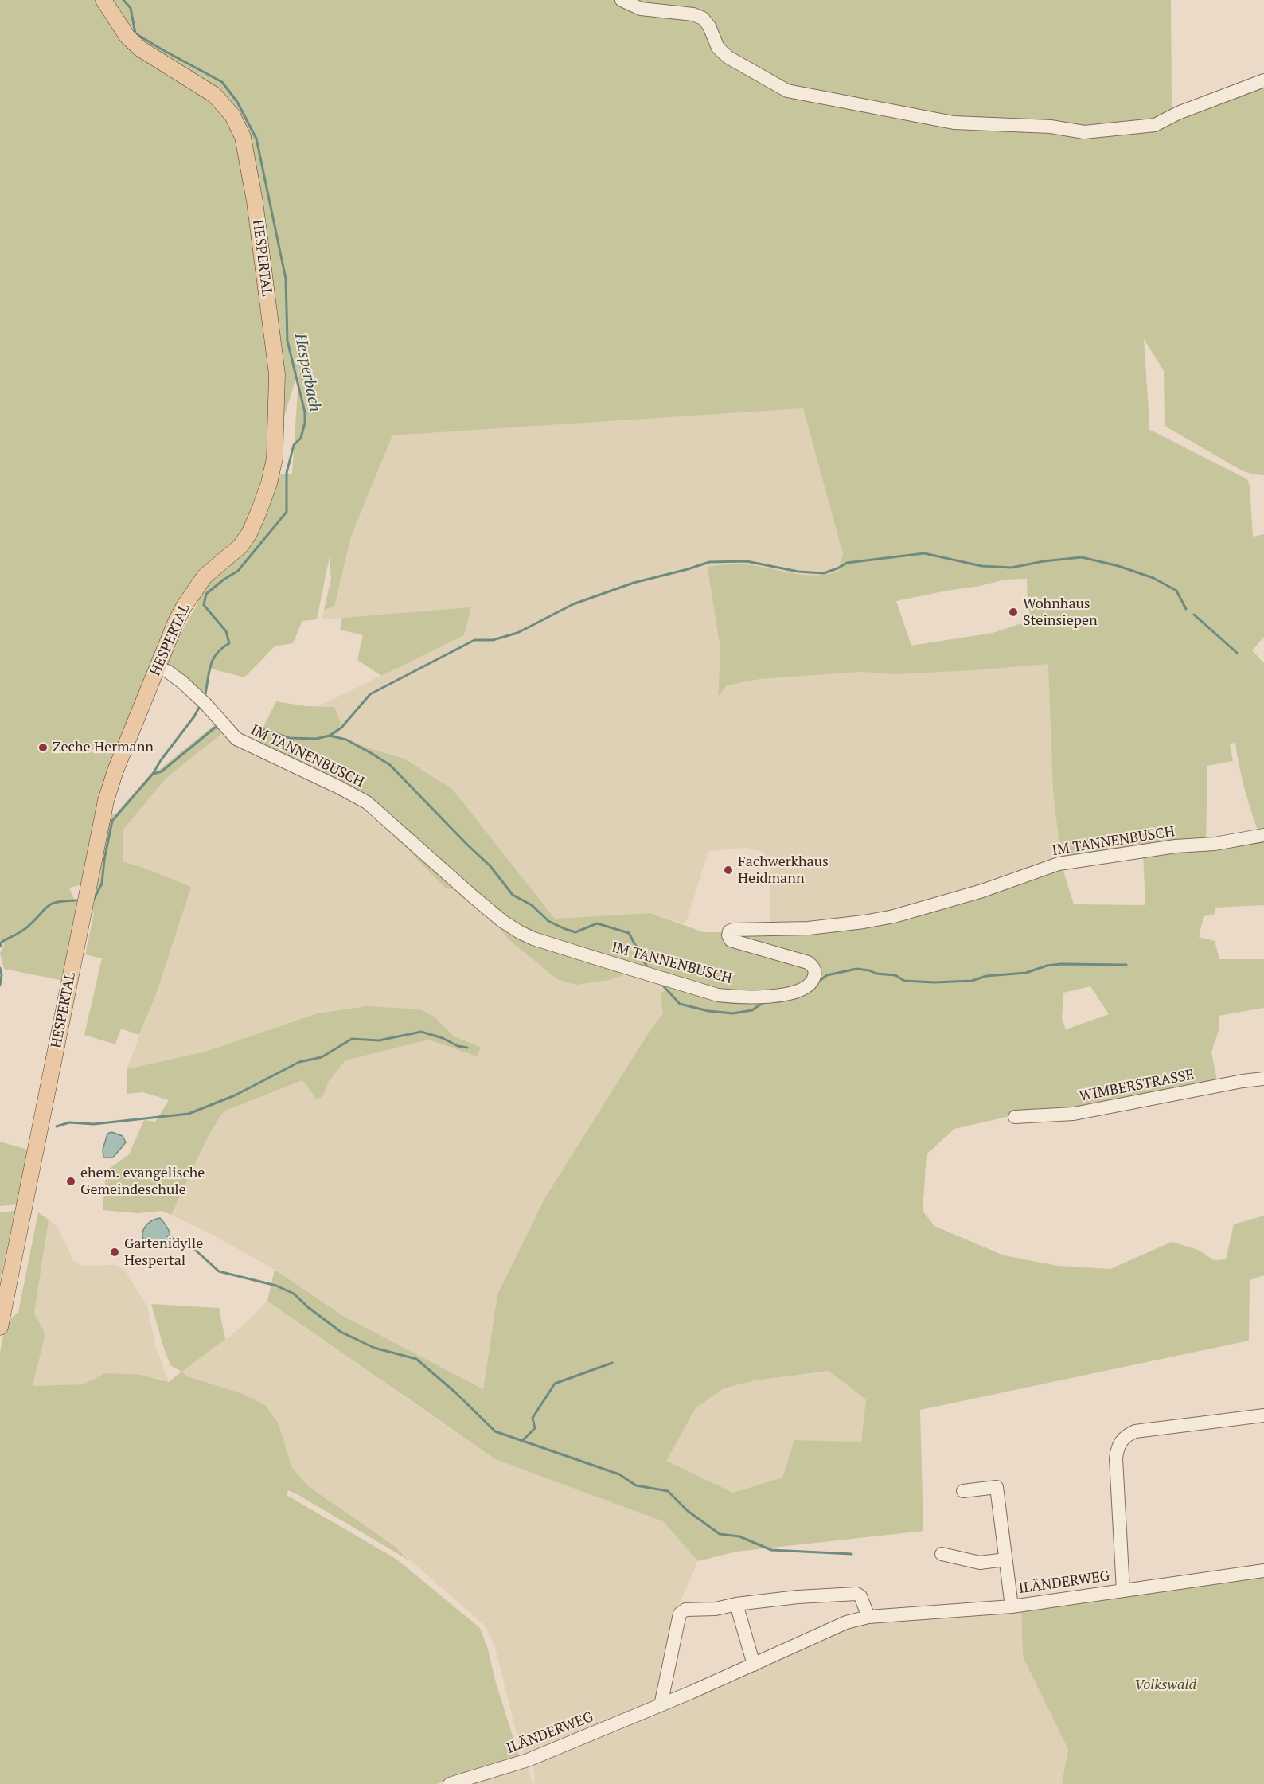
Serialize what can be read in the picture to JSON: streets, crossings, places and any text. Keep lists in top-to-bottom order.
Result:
{
  "streets": {
    "main road": ["HESPERTAL"],
    "street": ["IM TANNENBUSCH", "WIMBERSTRASSE", "ILÄNDERWEG"]
  },
  "crossings": [
    ["HESPERTAL", "IM TANNENBUSCH"]
  ],
  "water": ["Hesperbach"],
  "parks": ["Volkswald"],
  "places": [
    "Wohnhaus Steinsiepen",
    "Zeche Hermann",
    "Fachwerkhaus Heidmann",
    "ehem. evangelische Gemeindeschule",
    "Gartenidylle Hespertal"
  ]
}
